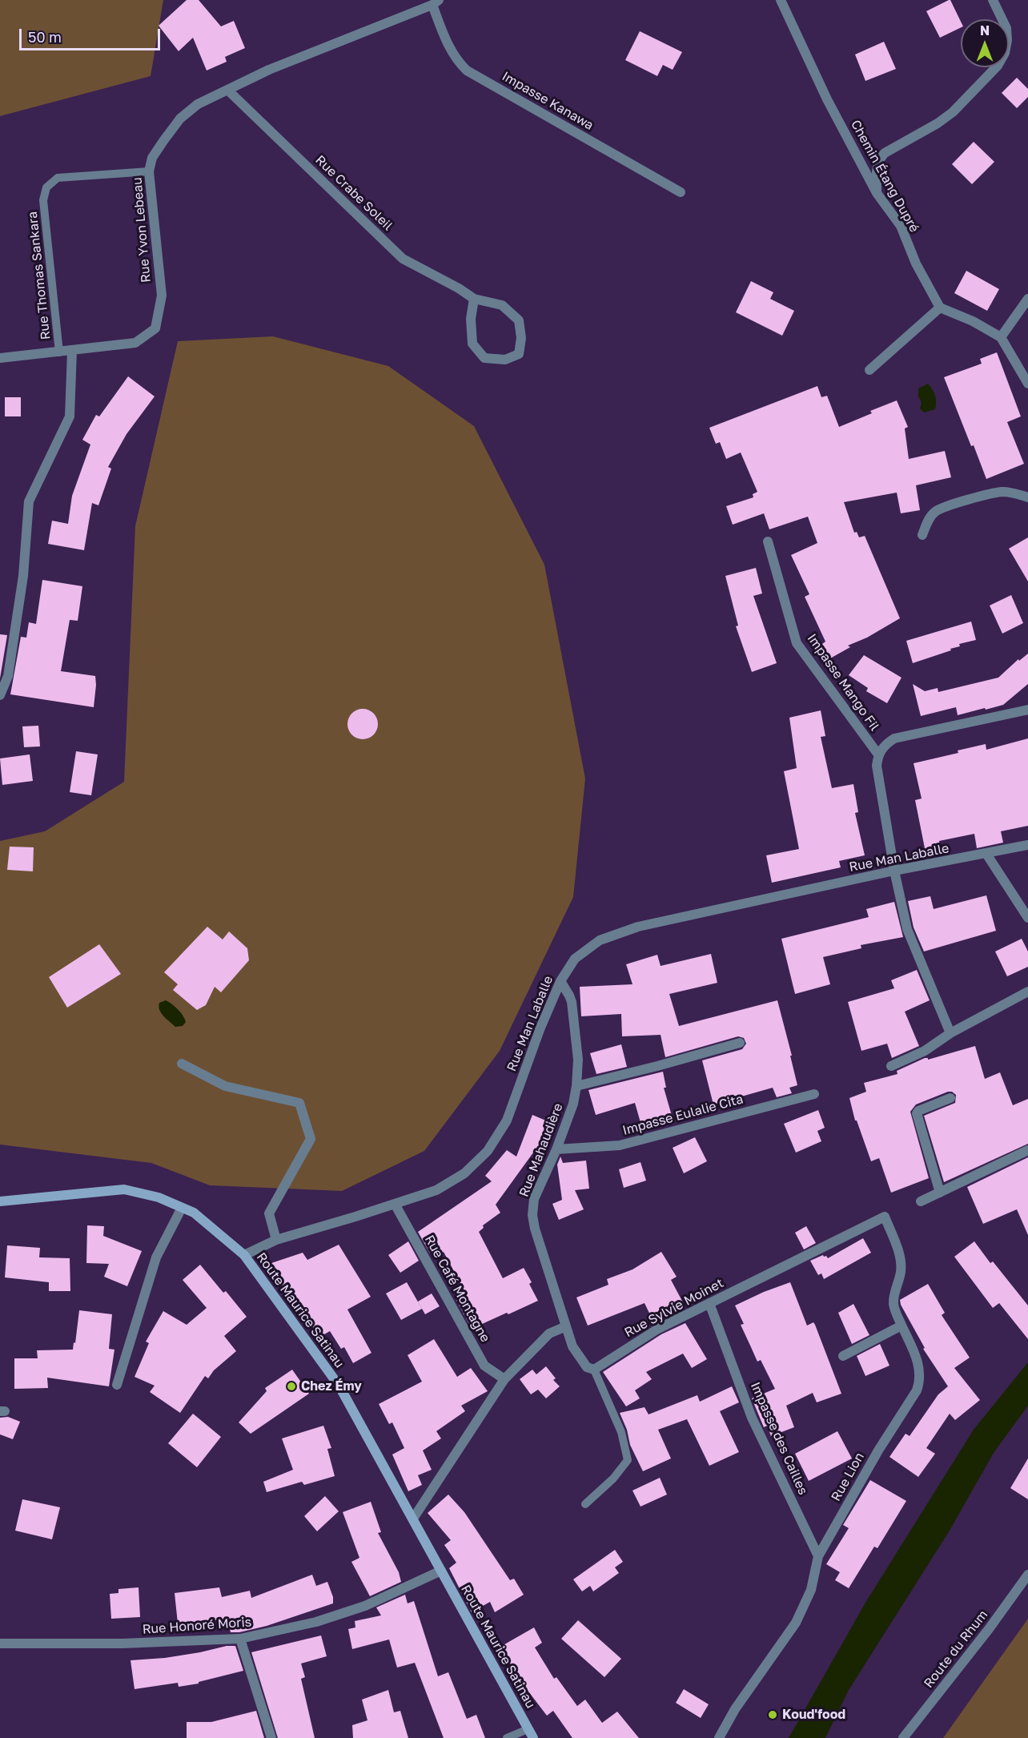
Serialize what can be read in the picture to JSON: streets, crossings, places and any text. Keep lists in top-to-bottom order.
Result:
{
  "streets": {
    "main road": ["Route Maurice Satinau"],
    "street": [
      "Impasse Kanawa",
      "Chemin Étang Dupré",
      "Rue Crabe Soleil",
      "Rue Yvon Lebeau",
      "Impasse Mango Fil",
      "Rue Man Laballe",
      "Impasse Eulalie Cita",
      "Rue Mahaudière",
      "Rue Café Montagne",
      "Rue Sylvie Moinet",
      "Impasse des Cailles",
      "Rue Lion",
      "Rue Honoré Moris",
      "Route du Rhum"
    ],
    "lane": ["Rue Thomas Sankara"]
  },
  "crossings": [
    ["Impasse Kanawa", "Rue Yvon Lebeau"],
    ["Rue Crabe Soleil", "Rue Yvon Lebeau"],
    ["Rue Yvon Lebeau", "Rue Thomas Sankara"],
    ["Rue Man Laballe", "Rue Mahaudière"],
    ["Rue Man Laballe", "Rue Café Montagne"],
    ["Rue Man Laballe", "Route Maurice Satinau"],
    ["Impasse Eulalie Cita", "Rue Mahaudière"],
    ["Rue Sylvie Moinet", "Impasse des Cailles"],
    ["Rue Sylvie Moinet", "Rue Lion"],
    ["Route Maurice Satinau", "Rue Honoré Moris"],
    ["Impasse des Cailles", "Rue Lion"]
  ],
  "places": ["Chez Émy", "Koud'food"],
  "scale_bar": "50 m",
  "north": "top"
}
